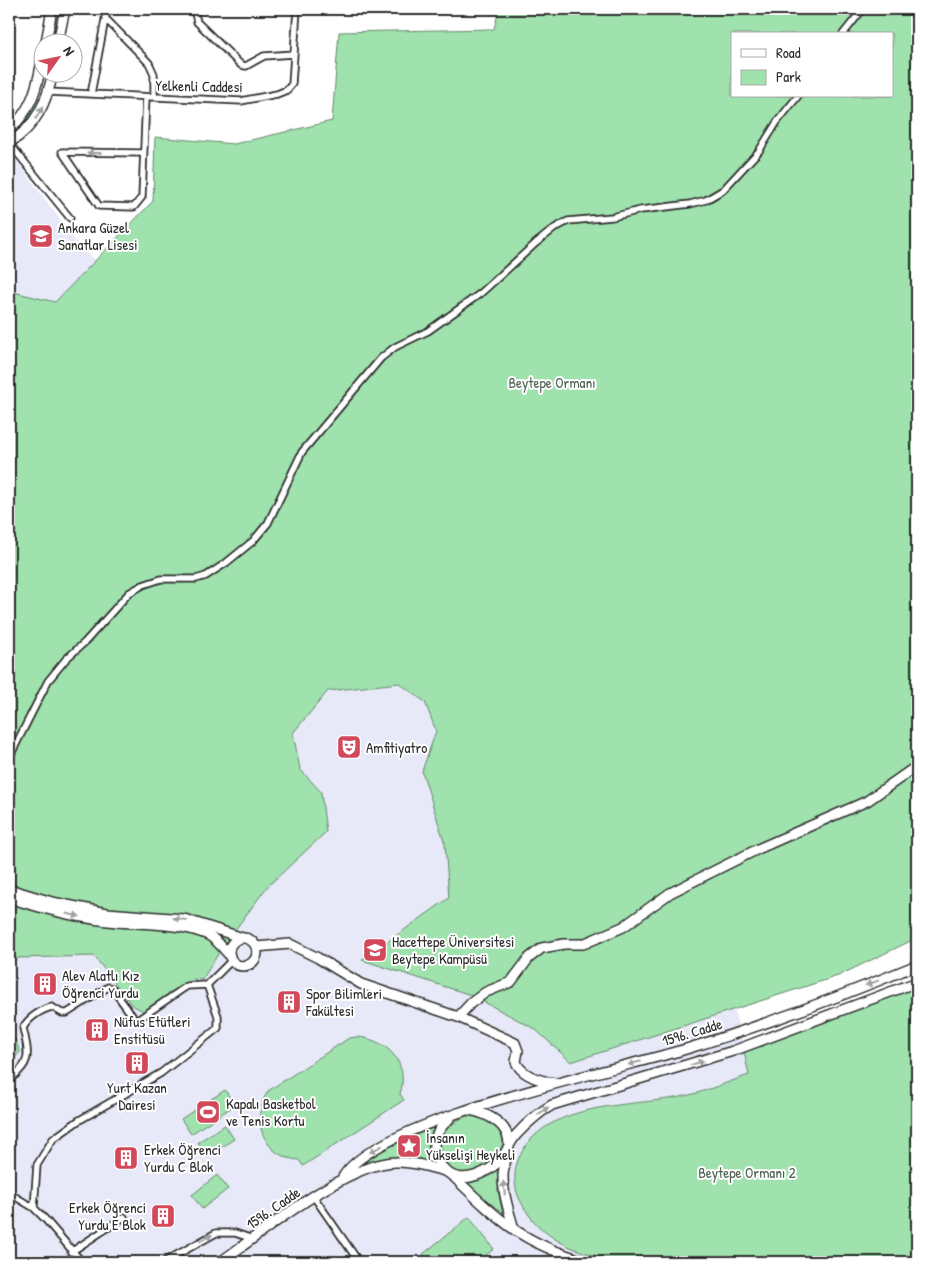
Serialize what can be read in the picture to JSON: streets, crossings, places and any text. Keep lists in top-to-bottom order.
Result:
{
  "streets": {
    "main road": ["1596. Cadde"],
    "street": ["Yelkenli Caddesi"]
  },
  "parks": ["Beytepe Ormanı", "Beytepe Ormanı 2"],
  "places": {
    "school or university": ["Ankara Güzel Sanatlar Lisesi", "Hacettepe Üniversitesi Beytepe Kampüsü"],
    "theatre": ["Amfitiyatro"],
    "building": [
      "Alev Alatlı Kız Öğrenci Yurdu",
      "Spor Bilimleri Fakültesi",
      "Nüfus Etütleri Enstitüsü",
      "Yurt Kazan Dairesi",
      "Erkek Öğrenci Yurdu C Blok",
      "Erkek Öğrenci Yurdu E Blok"
    ],
    "sports": ["Kapalı Basketbol ve Tenis Kortu"],
    "place": ["İnsanın Yükselişi Heykeli"]
  },
  "legend": ["Road", "Park"],
  "north": "top right"
}
